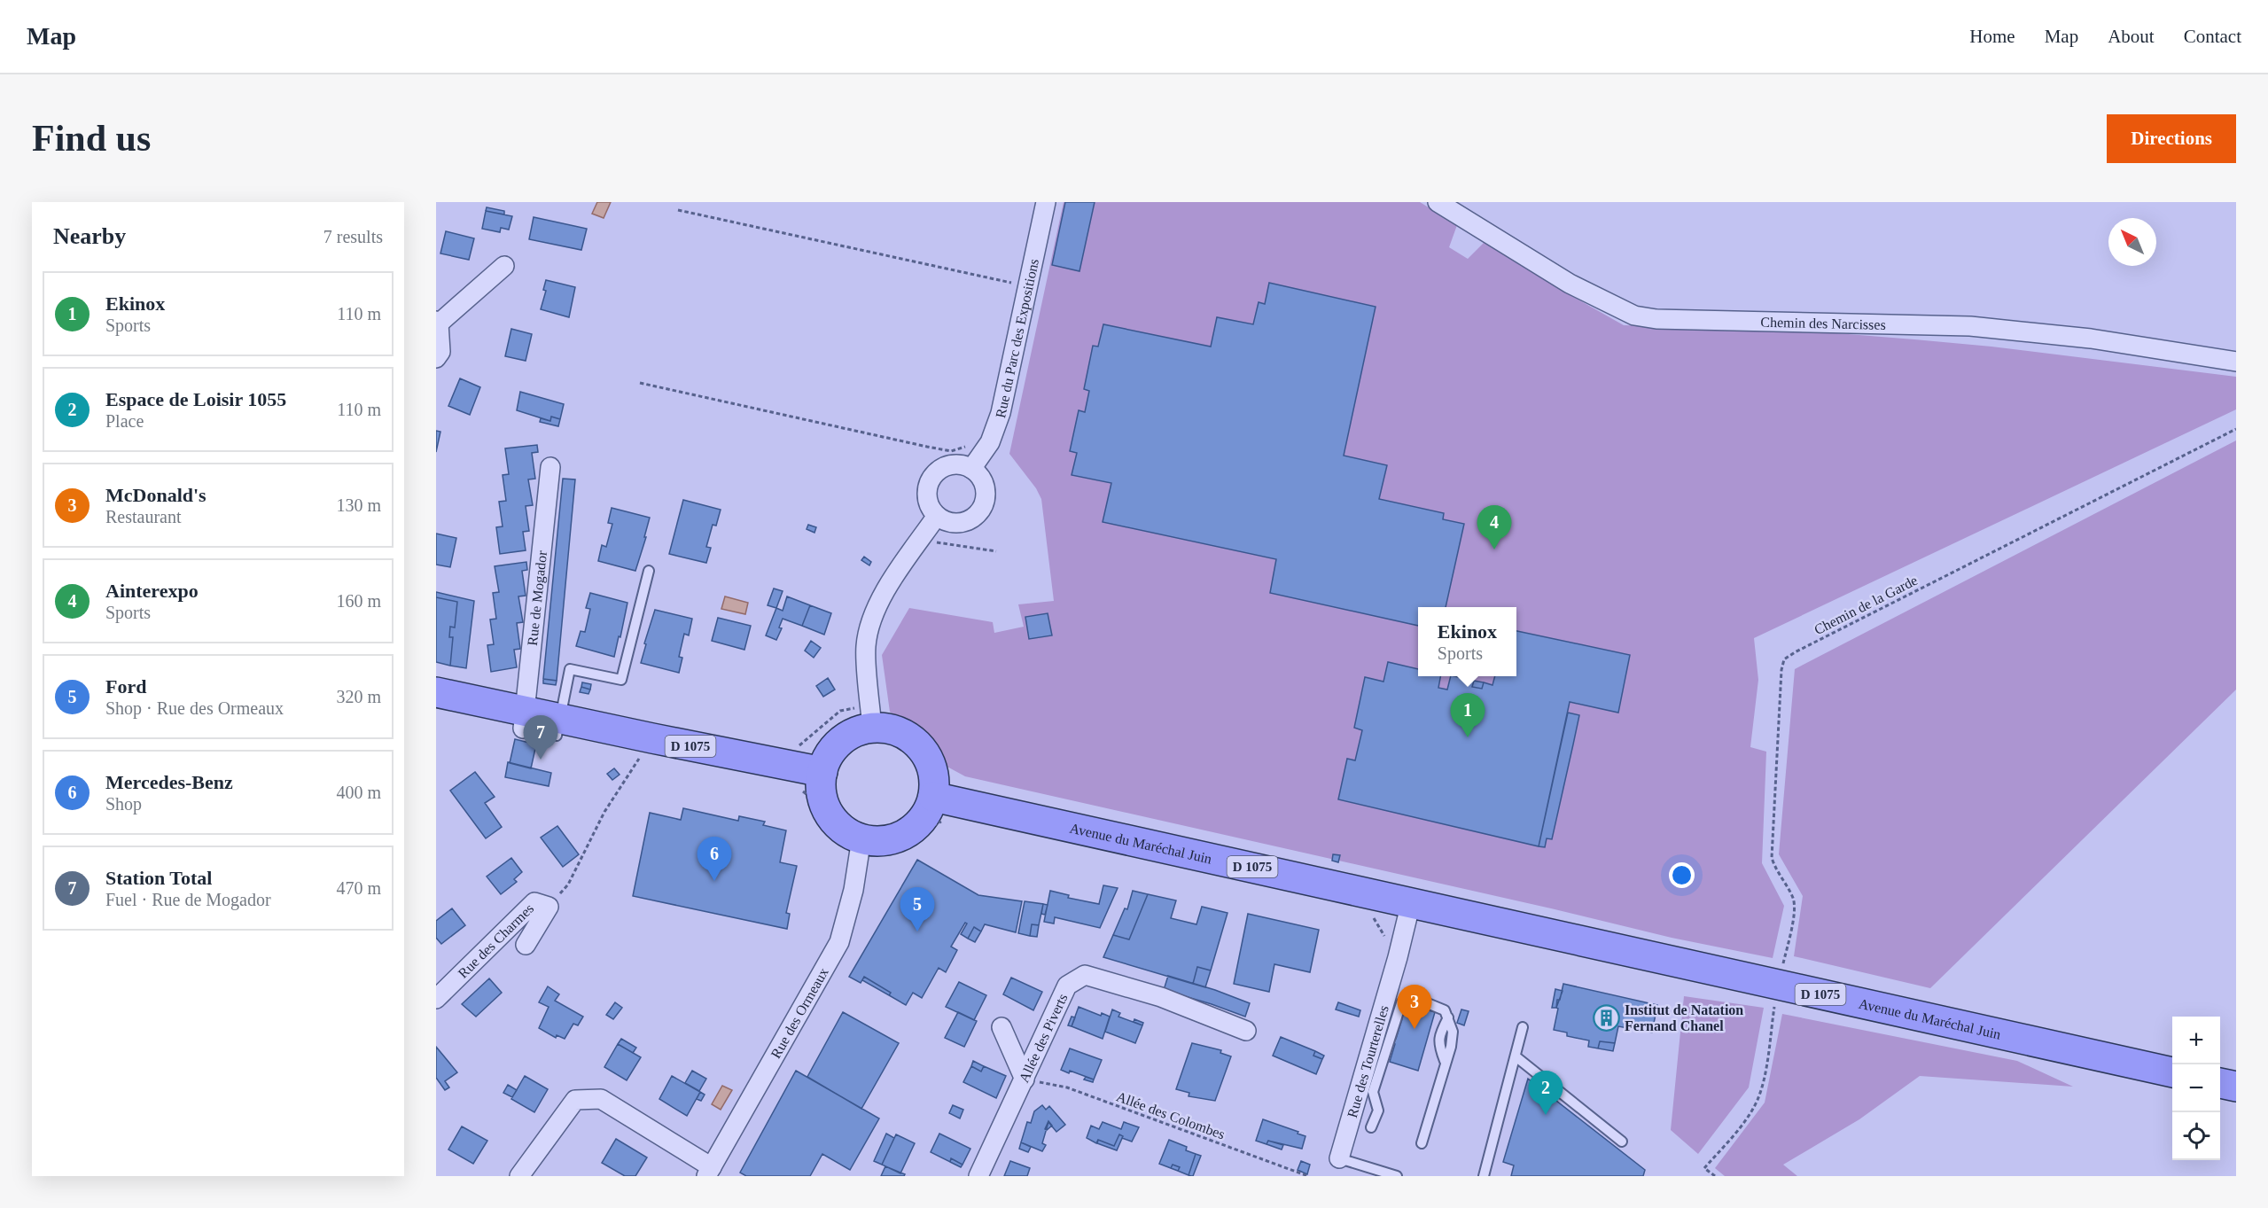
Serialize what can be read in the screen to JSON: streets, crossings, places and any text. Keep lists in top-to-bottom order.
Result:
{
  "streets": {
    "main road": ["D 1075", "Avenue du Maréchal Juin"],
    "street": [
      "Chemin des Narcisses",
      "Rue du Parc des Expositions",
      "Rue de Mogador",
      "Rue des Charmes",
      "Rue des Ormeaux",
      "Allée des Piverts",
      "Rue des Tourterelles"
    ],
    "path": ["Chemin de la Garde", "Allée des Colombes"]
  },
  "crossings": [
    ["Rue de Mogador", "D 1075"],
    ["D 1075", "Avenue du Maréchal Juin"],
    ["D 1075", "Rue des Ormeaux"],
    ["Avenue du Maréchal Juin", "Rue des Ormeaux"],
    ["Avenue du Maréchal Juin", "Rue des Tourterelles"],
    ["Allée des Piverts", "Allée des Colombes"]
  ],
  "places": {
    "building": ["Institut de Natation Fernand Chanel"]
  },
  "north": "top left",
  "page": {
    "header": "Map",
    "nav": [
      "Home",
      "Map",
      "About",
      "Contact"
    ],
    "buttons": "Directions",
    "title": "Find us",
    "heading": ["Nearby", "7 results"],
    "list": [
      {
        "mark": "1",
        "name": "Ekinox",
        "note": "Sports",
        "value": "110 m"
      },
      {
        "mark": "2",
        "name": "Espace de Loisir 1055",
        "note": "Place",
        "value": "110 m"
      },
      {
        "mark": "3",
        "name": "McDonald's",
        "note": "Restaurant",
        "value": "130 m"
      },
      {
        "mark": "4",
        "name": "Ainterexpo",
        "note": "Sports",
        "value": "160 m"
      },
      {
        "mark": "5",
        "name": "Ford",
        "note": "Shop · Rue des Ormeaux",
        "value": "320 m"
      },
      {
        "mark": "6",
        "name": "Mercedes-Benz",
        "note": "Shop",
        "value": "400 m"
      },
      {
        "mark": "7",
        "name": "Station Total",
        "note": "Fuel · Rue de Mogador",
        "value": "470 m"
      }
    ],
    "pins": [
      "4",
      "1",
      "7",
      "6",
      "5",
      "3",
      "2"
    ],
    "popup": ["Ekinox", "Sports"],
    "map_buttons": ["+", "−"]
  }
}
